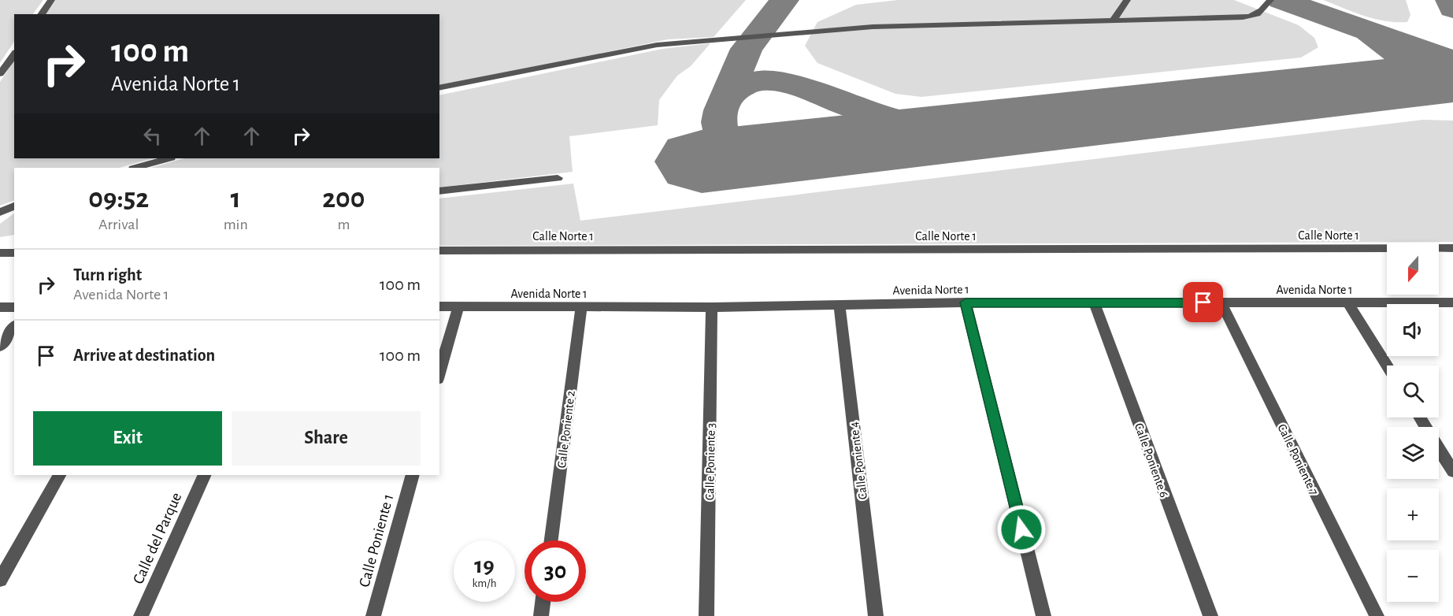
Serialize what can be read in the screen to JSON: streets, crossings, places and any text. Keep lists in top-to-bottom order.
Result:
{
  "streets": {
    "street": [
      "Calle Norte 1",
      "Avenida Norte 1",
      "Calle Poniente 2",
      "Calle Poniente 7",
      "Calle Poniente 6",
      "Calle Poniente 4",
      "Calle Poniente 3",
      "Calle del Parque",
      "Calle Poniente 1"
    ]
  },
  "crossings": [
    ["Avenida Norte 1", "Calle Poniente 2"],
    ["Avenida Norte 1", "Calle Poniente 7"],
    ["Avenida Norte 1", "Calle Poniente 6"],
    ["Avenida Norte 1", "Calle Poniente 4"],
    ["Avenida Norte 1", "Calle Poniente 3"]
  ],
  "north": "bottom",
  "page": {
    "turn": ["100 m", "Avenida Norte 1"],
    "eta": [
      "09:52",
      "Arrival",
      "1",
      "min",
      "200",
      "m"
    ],
    "map_buttons": ["+", "−"],
    "list": [
      {
        "name": "Turn right",
        "note": "Avenida Norte 1",
        "value": "100 m"
      },
      {
        "name": "Arrive at destination",
        "value": "100 m"
      }
    ],
    "buttons": ["Exit", "Share"],
    "speed": "19 km/h",
    "limit": "30"
  }
}
